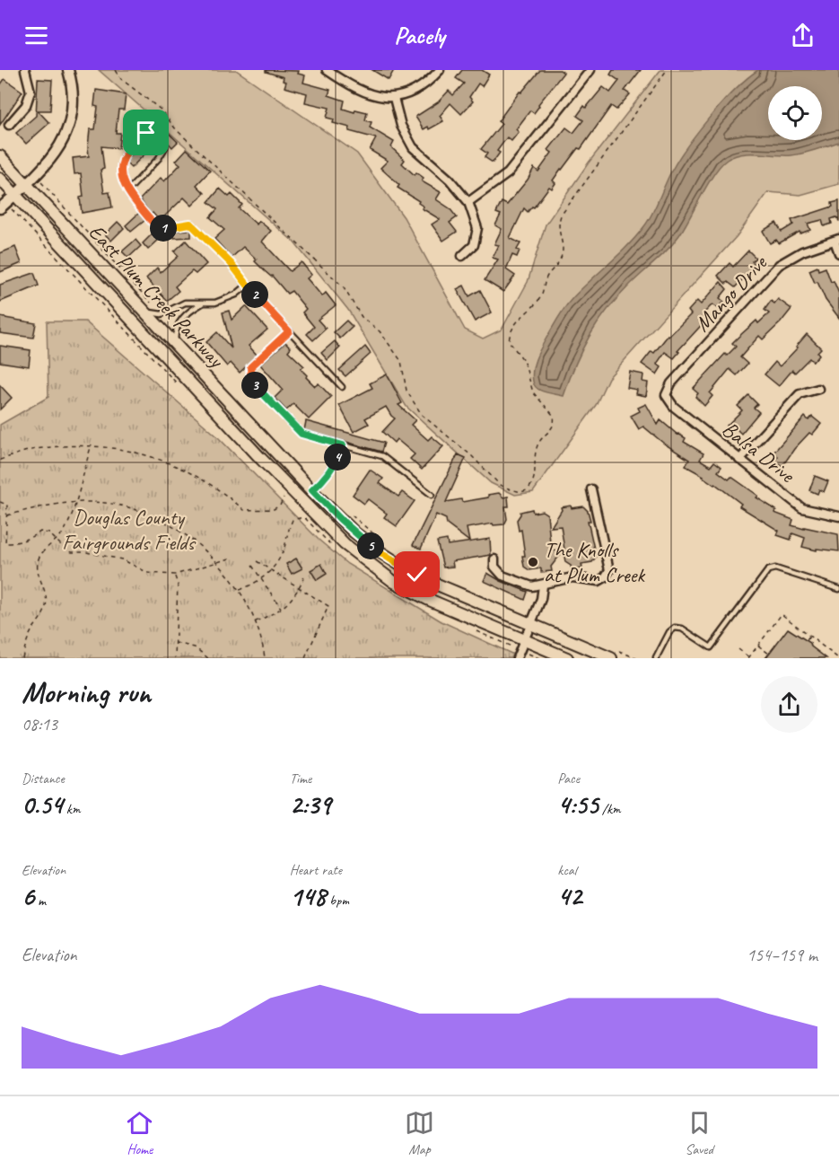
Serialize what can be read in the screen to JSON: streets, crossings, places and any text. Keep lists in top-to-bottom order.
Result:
{
  "streets": {
    "main road": ["East Plum Creek Parkway"],
    "street": ["Mango Drive", "Balsa Drive"]
  },
  "crossings": [
    ["Mango Drive", "Balsa Drive"]
  ],
  "parks": ["Douglas County Fairgrounds Fields"],
  "places": ["The Knolls at Plum Creek"],
  "page": {
    "header": "Pacely",
    "pins": [
      "1",
      "2",
      "3",
      "4",
      "5"
    ],
    "heading": ["Morning run", "08:13"],
    "stats": [
      ["Distance", "0.54 km"],
      ["Time", "2:39"],
      ["Pace", "4:55 /km"],
      ["Elevation", "6 m"],
      ["Heart rate", "148 bpm"],
      ["kcal", "42"]
    ],
    "chart": ["Elevation", "154–159 m"],
    "tabs": ["Home", "Map", "Saved"]
  }
}
